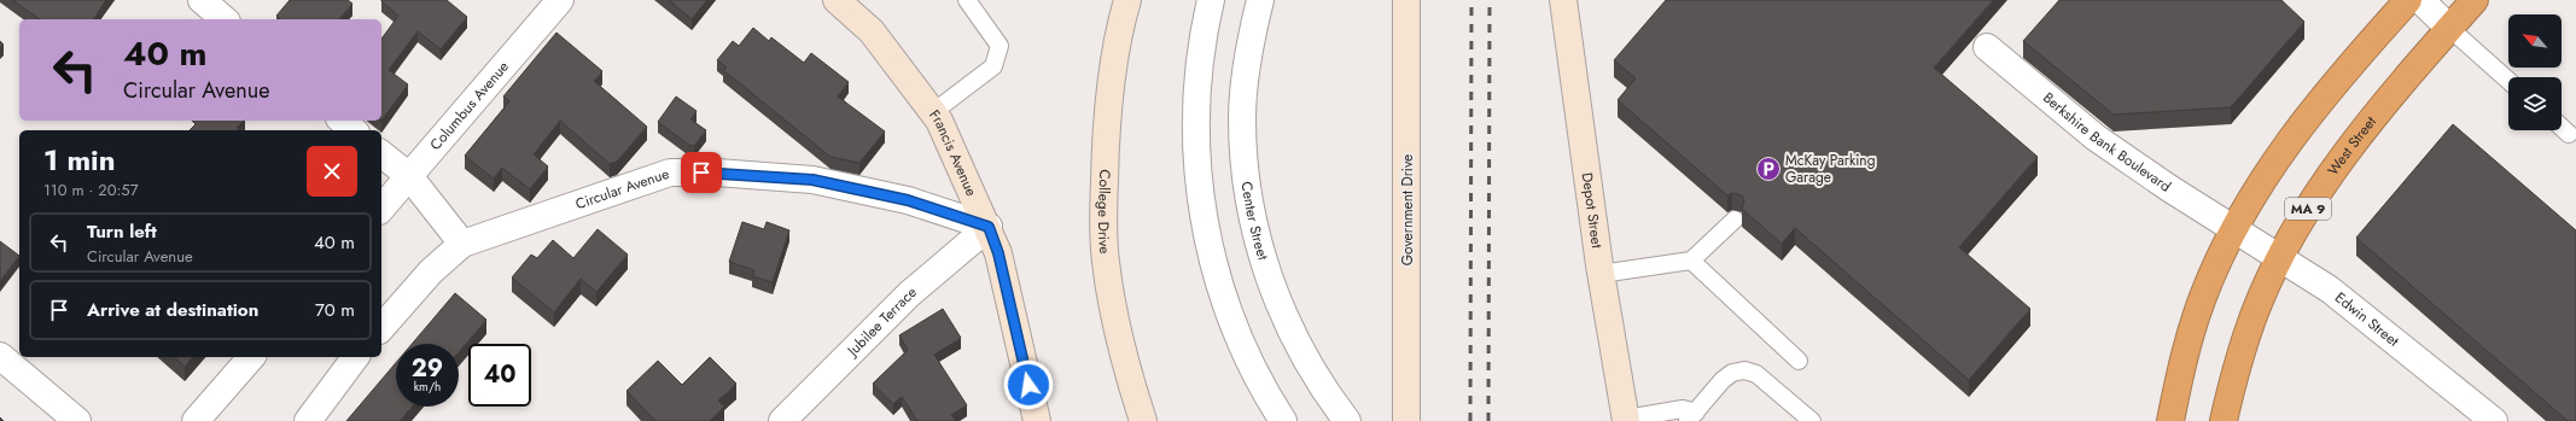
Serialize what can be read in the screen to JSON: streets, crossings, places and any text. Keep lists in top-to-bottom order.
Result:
{
  "streets": {
    "highway": ["West Street", "MA 9"],
    "street": [
      "Columbus Avenue",
      "Berkshire Bank Boulevard",
      "Francis Avenue",
      "Circular Avenue",
      "Government Drive",
      "Depot Street",
      "College Drive",
      "Center Street",
      "Edwin Street",
      "Jubilee Terrace"
    ]
  },
  "crossings": [
    ["Berkshire Bank Boulevard", "Edwin Street"],
    ["West Street", "Edwin Street"],
    ["Francis Avenue", "Circular Avenue"],
    ["Francis Avenue", "Jubilee Terrace"],
    ["Circular Avenue", "Jubilee Terrace"]
  ],
  "places": {
    "parking": ["McKay Parking Garage"]
  },
  "north": "top left",
  "page": {
    "turn": ["40 m", "Circular Avenue"],
    "heading": ["1 min", "110 m · 20:57"],
    "list": [
      {
        "name": "Turn left",
        "note": "Circular Avenue",
        "value": "40 m"
      },
      {
        "name": "Arrive at destination",
        "value": "70 m"
      }
    ],
    "speed": "29 km/h",
    "limit": "40"
  }
}
